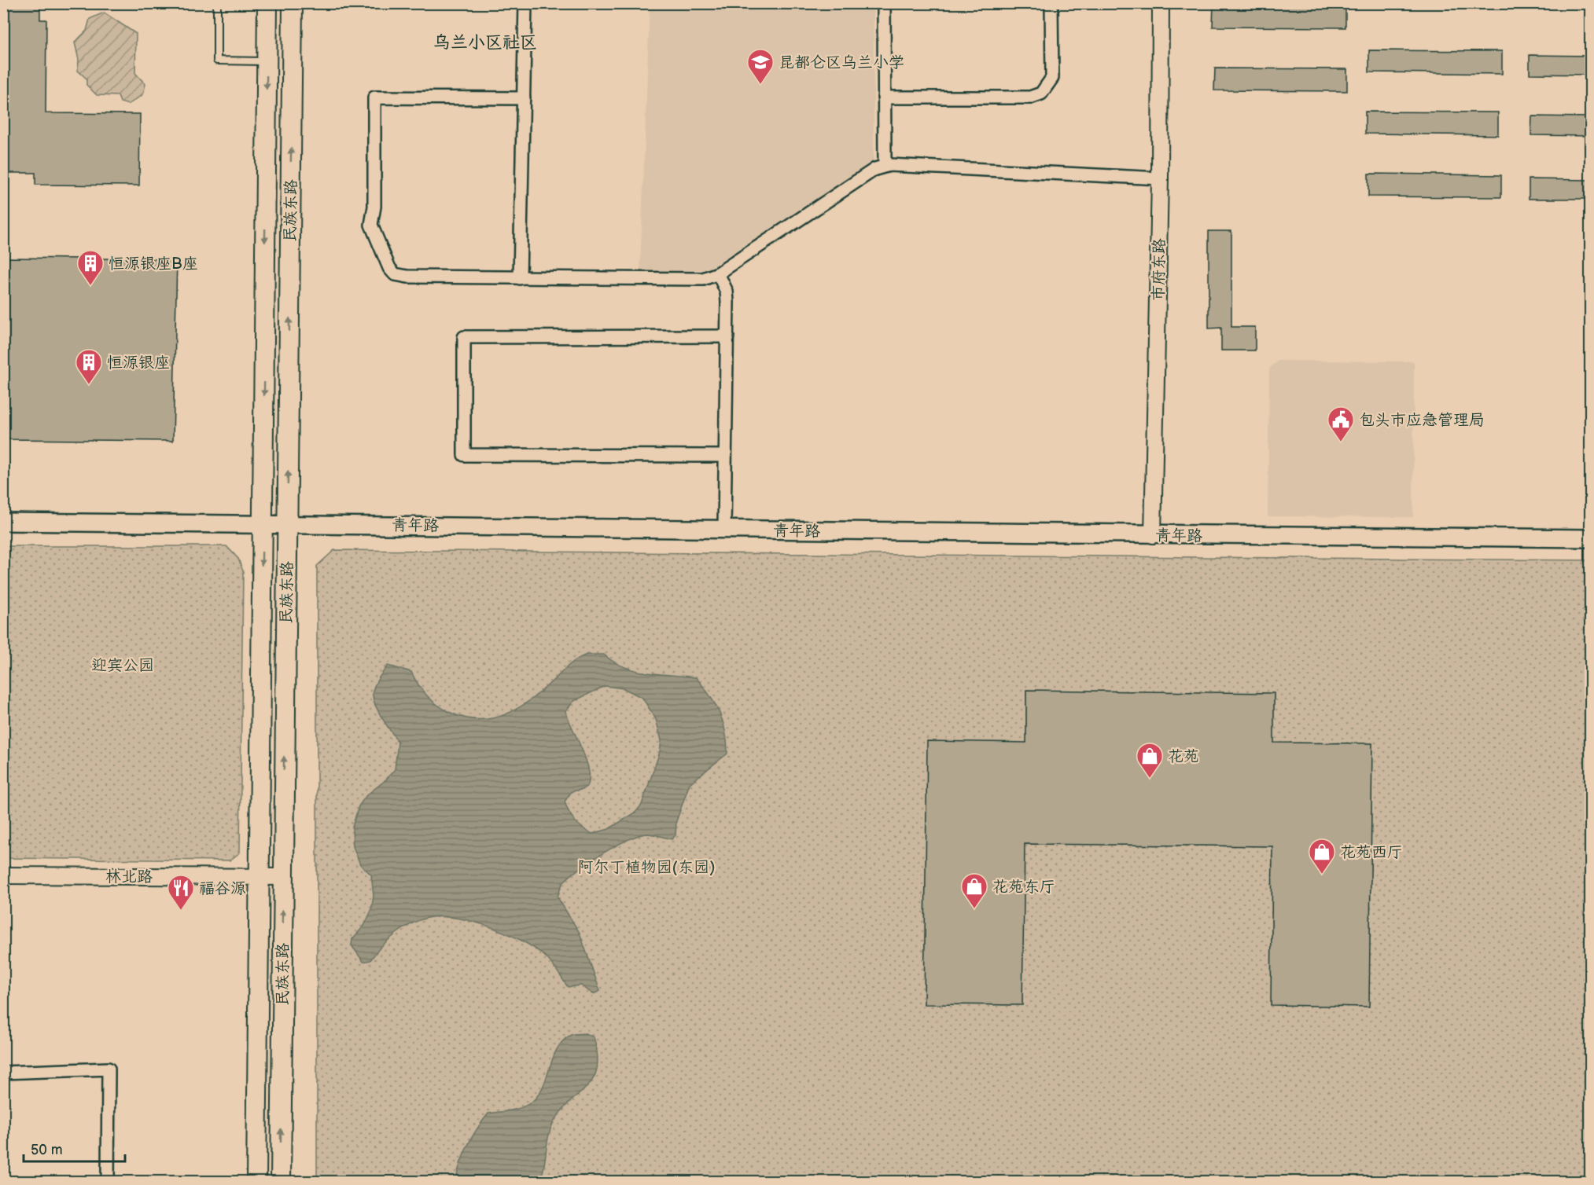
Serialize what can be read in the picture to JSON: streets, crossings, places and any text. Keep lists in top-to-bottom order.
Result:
{
  "streets": {
    "main road": ["民族东路", "青年路"],
    "street": ["市府东路", "林北路"]
  },
  "crossings": [
    ["民族东路", "青年路"],
    ["民族东路", "林北路"],
    ["市府东路", "青年路"]
  ],
  "districts": ["乌兰小区社区"],
  "parks": ["迎宾公园", "阿尔丁植物园(东园)"],
  "places": {
    "school or university": ["昆都仑区乌兰小学"],
    "building": ["恒源银座B座", "恒源银座"],
    "public building": ["包头市应急管理局"],
    "shop": ["花苑", "花苑西厅", "花苑东厅"],
    "restaurant": ["福谷源"]
  },
  "scale_bar": "50 m"
}
